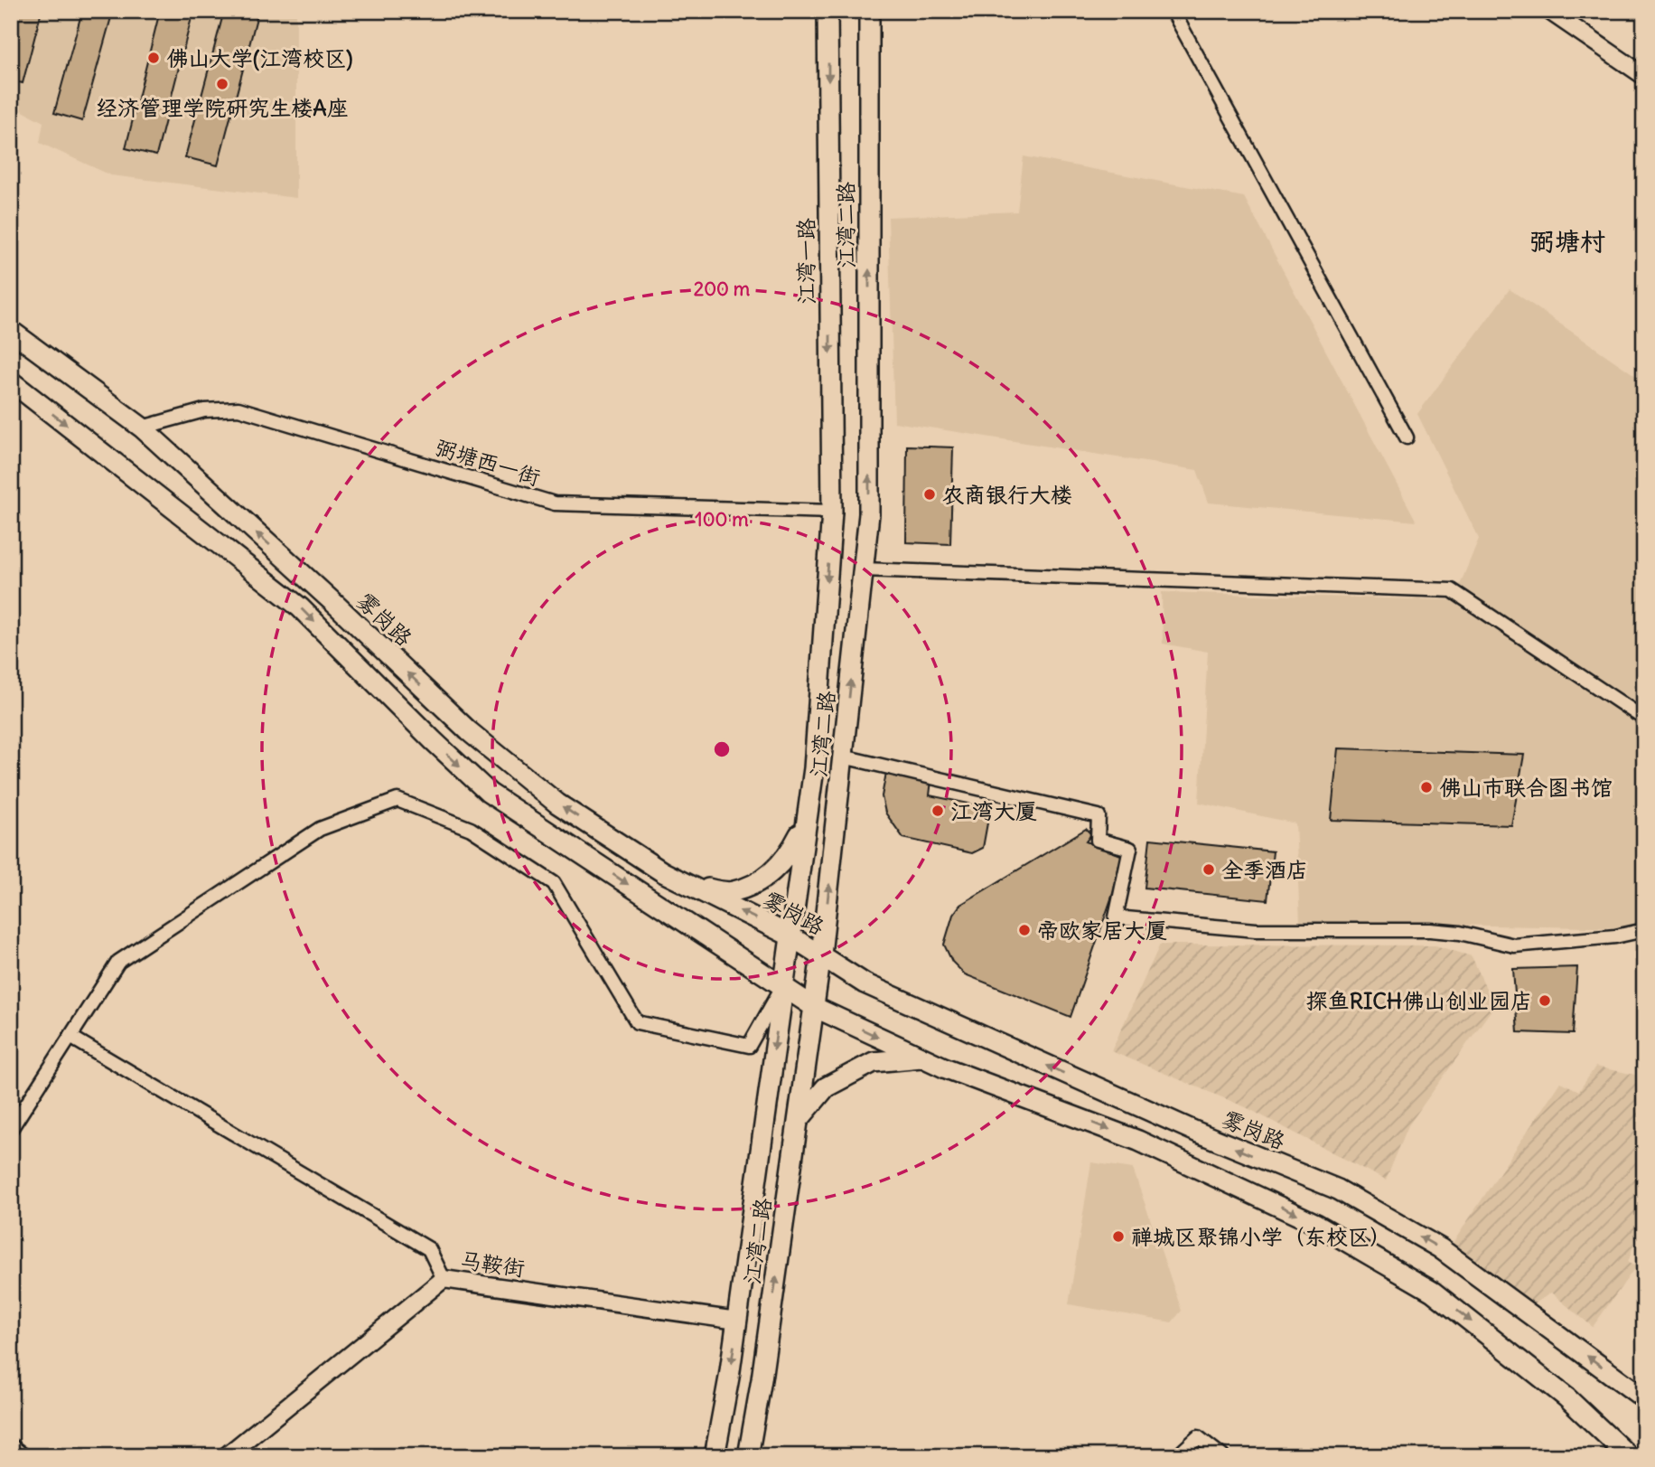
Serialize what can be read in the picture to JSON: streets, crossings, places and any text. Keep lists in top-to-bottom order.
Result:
{
  "streets": {
    "main road": ["江湾二路", "江湾一路", "雾岗路"],
    "street": ["弼塘西一街", "马鞍街"]
  },
  "crossings": [
    ["江湾二路", "江湾一路"],
    ["江湾二路", "弼塘西一街"],
    ["江湾二路", "雾岗路"],
    ["江湾二路", "马鞍街"],
    ["江湾一路", "弼塘西一街"],
    ["弼塘西一街", "雾岗路"]
  ],
  "one_way": ["江湾一路"],
  "districts": ["弼塘村"],
  "places": [
    "佛山大学(江湾校区)",
    "经济管理学院研究生楼A座",
    "农商银行大楼",
    "佛山市联合图书馆",
    "江湾大厦",
    "全季酒店",
    "帝欧家居大厦",
    "探鱼RICH佛山创业园店",
    "禅城区聚锦小学（东校区）"
  ],
  "rings": ["200 m", "100 m"]
}
